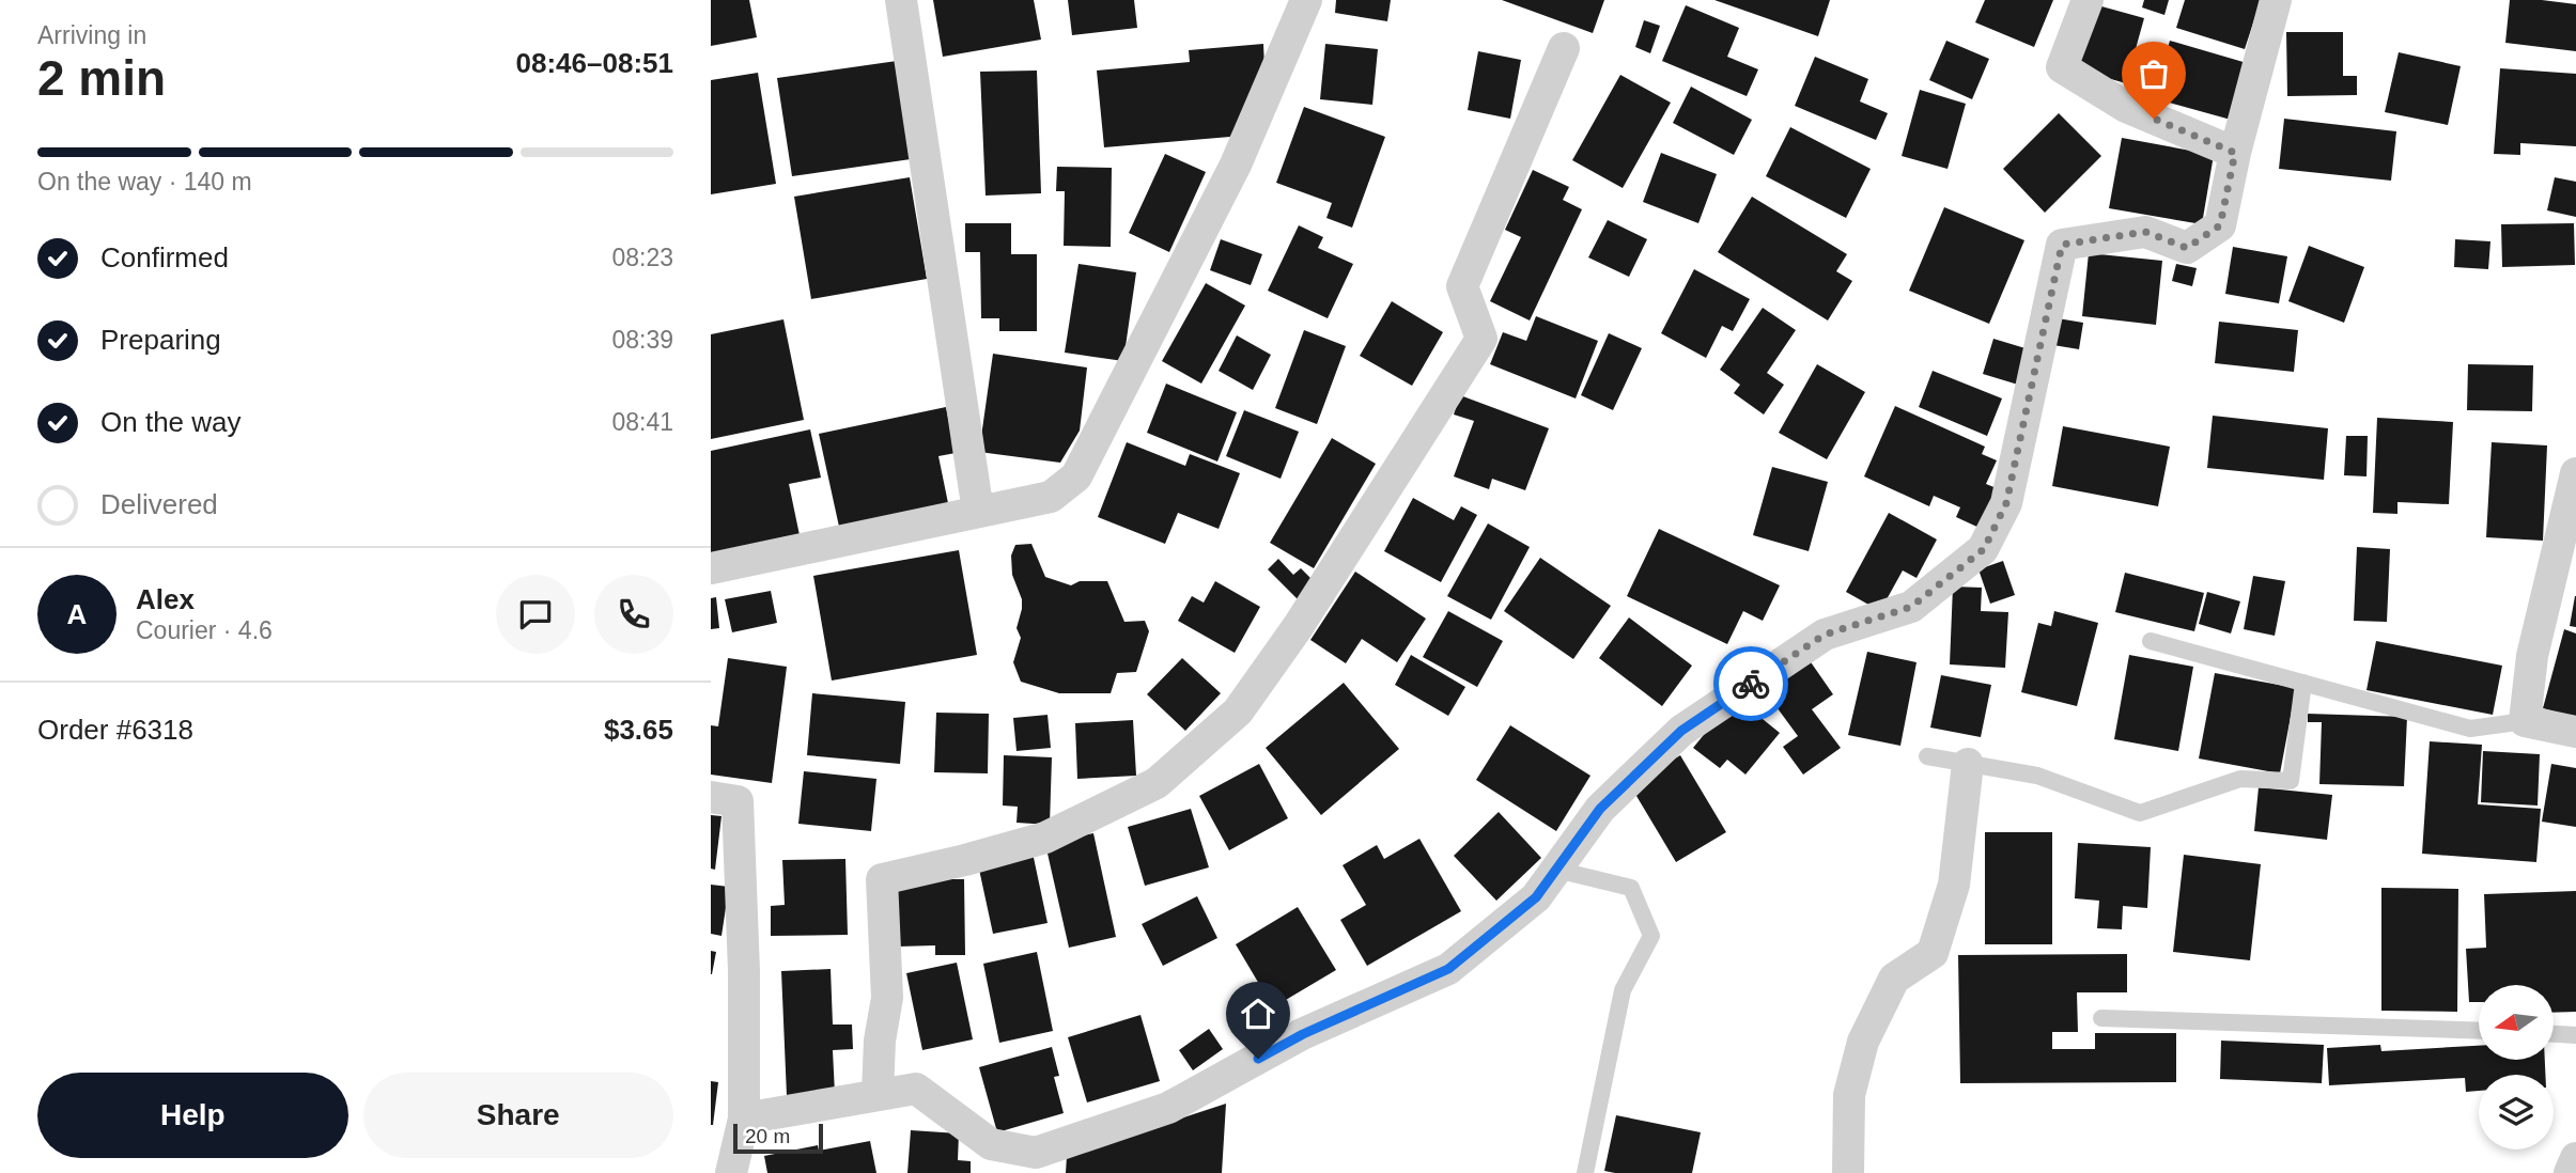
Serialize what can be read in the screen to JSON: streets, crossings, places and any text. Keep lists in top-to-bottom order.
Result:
{
  "scale_bar": "20 m",
  "north": "left",
  "page": {
    "heading": ["2 min", "Arriving in", "08:46–08:51"],
    "panel": [
      "Alex",
      "Courier · 4.6",
      "Order #6318",
      "$3.65"
    ],
    "bar": "On the way · 140 m",
    "list": [
      ["Confirmed", "08:23"],
      ["Preparing", "08:39"],
      ["On the way", "08:41"],
      "Delivered"
    ],
    "round": "A",
    "buttons": ["Help", "Share"],
    "scale": "20 m"
  }
}
